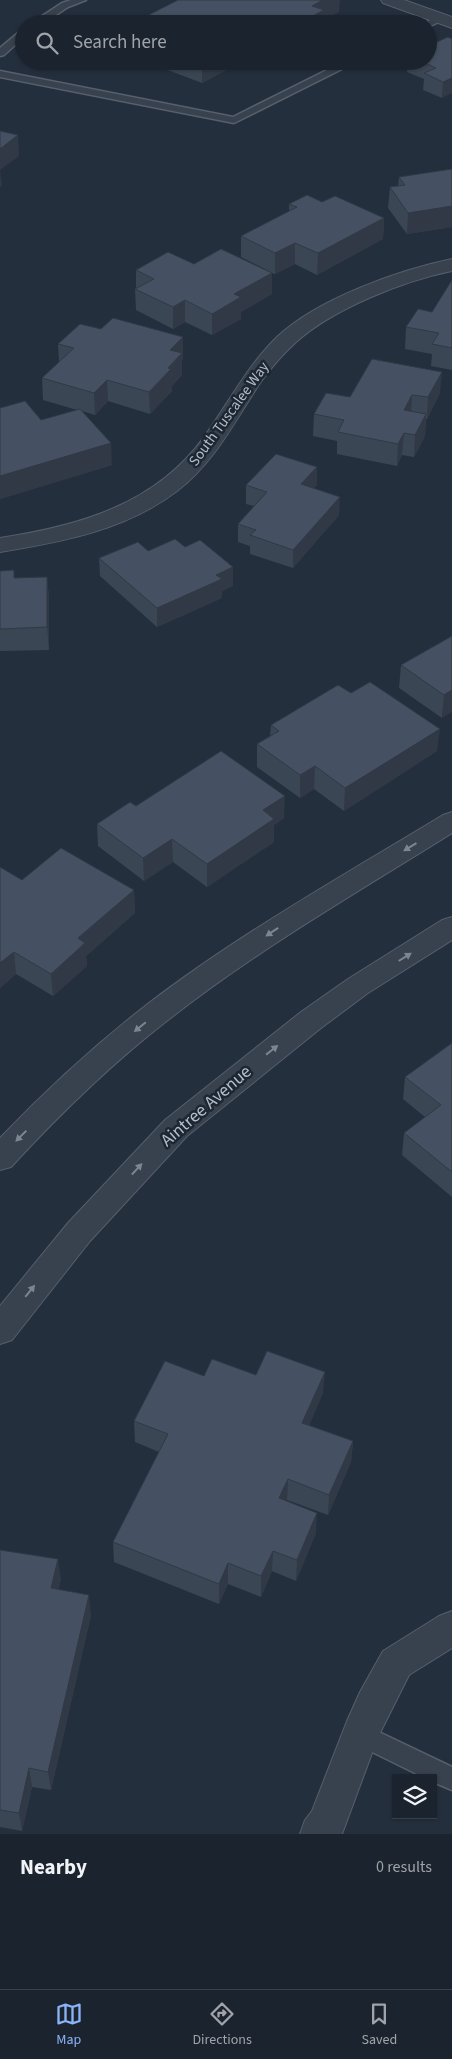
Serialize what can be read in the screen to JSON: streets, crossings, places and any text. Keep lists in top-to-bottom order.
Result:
{
  "streets": {
    "street": ["South Tuscalee Way", "Aintree Avenue"]
  },
  "page": {
    "search": "Search here",
    "heading": ["Nearby", "0 results"],
    "nav": ["Map", "Directions", "Saved"]
  }
}
